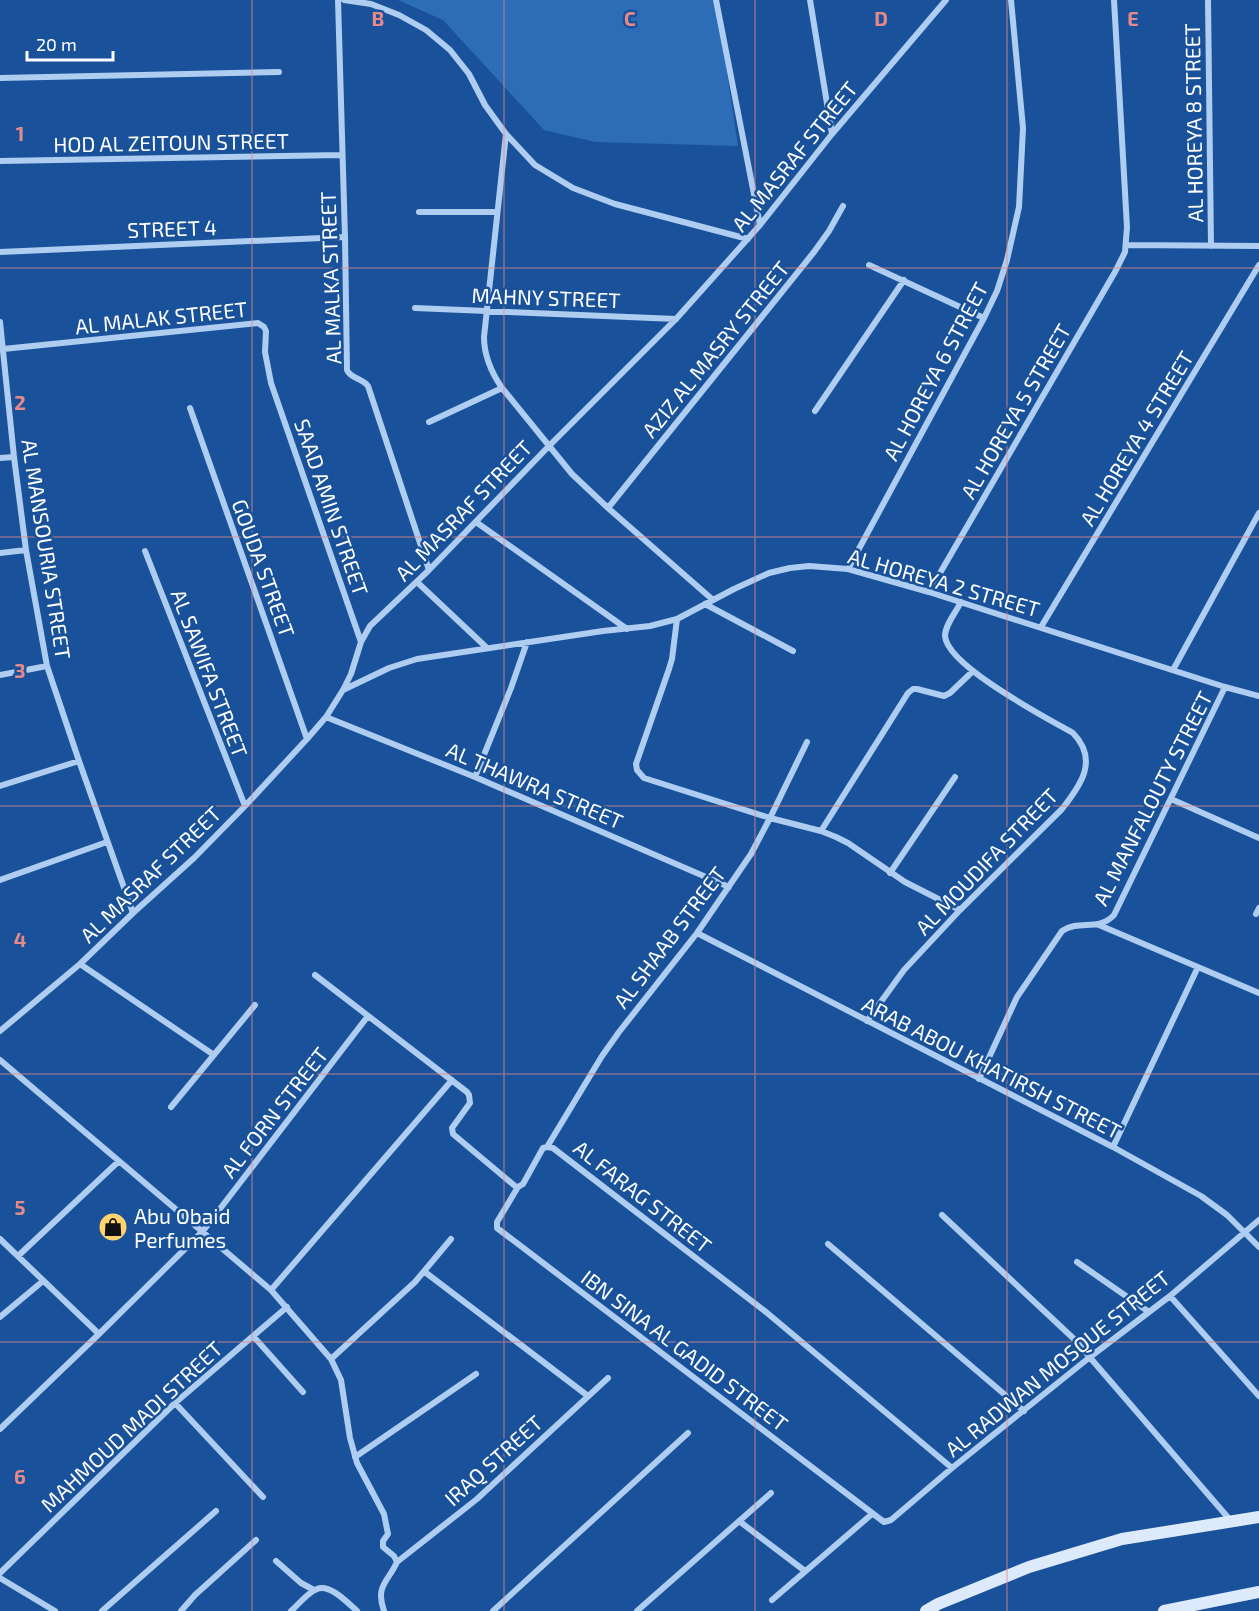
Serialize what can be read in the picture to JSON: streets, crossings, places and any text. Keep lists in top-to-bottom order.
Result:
{
  "streets": {
    "street": [
      "AL HOREYA 8 STREET",
      "HOD AL ZEITOUN STREET",
      "AL MASRAF STREET",
      "STREET 4",
      "AL MALKA STREET",
      "MAHNY STREET",
      "AL MALAK STREET",
      "AZIZ AL MASRY STREET",
      "AL HOREYA 6 STREET",
      "AL HOREYA 5 STREET",
      "AL HOREYA 4 STREET",
      "SAAD AMIN STREET",
      "AL MANSOURIA STREET",
      "GOUDA STREET",
      "AL HOREYA 2 STREET",
      "AL SAWIFA STREET",
      "AL THAWRA STREET",
      "AL MANFALOUTY STREET",
      "AL MOUDIFA STREET",
      "AL SHAAB STREET",
      "ARAB ABOU KHATIRSH STREET",
      "AL FORN STREET",
      "AL FARAG STREET",
      "IBN SINA AL GADID STREET",
      "AL RADWAN MOSQUE STREET",
      "MAHMOUD MADI STREET",
      "IRAQ STREET"
    ]
  },
  "crossings": [
    ["HOD AL ZEITOUN STREET", "AL MALKA STREET"],
    ["AL MASRAF STREET", "AL MALKA STREET"],
    ["AL MASRAF STREET", "MAHNY STREET"],
    ["AL MASRAF STREET", "SAAD AMIN STREET"],
    ["AL MASRAF STREET", "AL MANSOURIA STREET"],
    ["AL MASRAF STREET", "GOUDA STREET"],
    ["AL MASRAF STREET", "AL HOREYA 2 STREET"],
    ["AL MASRAF STREET", "AL SAWIFA STREET"],
    ["AL MASRAF STREET", "AL THAWRA STREET"],
    ["STREET 4", "AL MALKA STREET"],
    ["AL MALAK STREET", "SAAD AMIN STREET"],
    ["AL MALAK STREET", "AL MANSOURIA STREET"],
    ["AL HOREYA 6 STREET", "AL HOREYA 2 STREET"],
    ["AL HOREYA 5 STREET", "AL HOREYA 2 STREET"],
    ["AL HOREYA 4 STREET", "AL HOREYA 2 STREET"],
    ["AL HOREYA 2 STREET", "AL MANFALOUTY STREET"],
    ["AL HOREYA 2 STREET", "AL MOUDIFA STREET"],
    ["AL THAWRA STREET", "AL SHAAB STREET"],
    ["AL MANFALOUTY STREET", "ARAB ABOU KHATIRSH STREET"],
    ["AL MOUDIFA STREET", "ARAB ABOU KHATIRSH STREET"],
    ["AL SHAAB STREET", "ARAB ABOU KHATIRSH STREET"],
    ["AL SHAAB STREET", "AL FARAG STREET"],
    ["ARAB ABOU KHATIRSH STREET", "AL RADWAN MOSQUE STREET"],
    ["AL FARAG STREET", "IBN SINA AL GADID STREET"],
    ["AL FARAG STREET", "AL RADWAN MOSQUE STREET"],
    ["IBN SINA AL GADID STREET", "AL RADWAN MOSQUE STREET"]
  ],
  "places": {
    "shop": ["Abu Obaid Perfumes"]
  },
  "scale_bar": "20 m",
  "grid": {
    "columns": [
      "B",
      "C",
      "D",
      "E"
    ],
    "rows": [
      "1",
      "2",
      "3",
      "4",
      "5",
      "6"
    ]
  }
}
